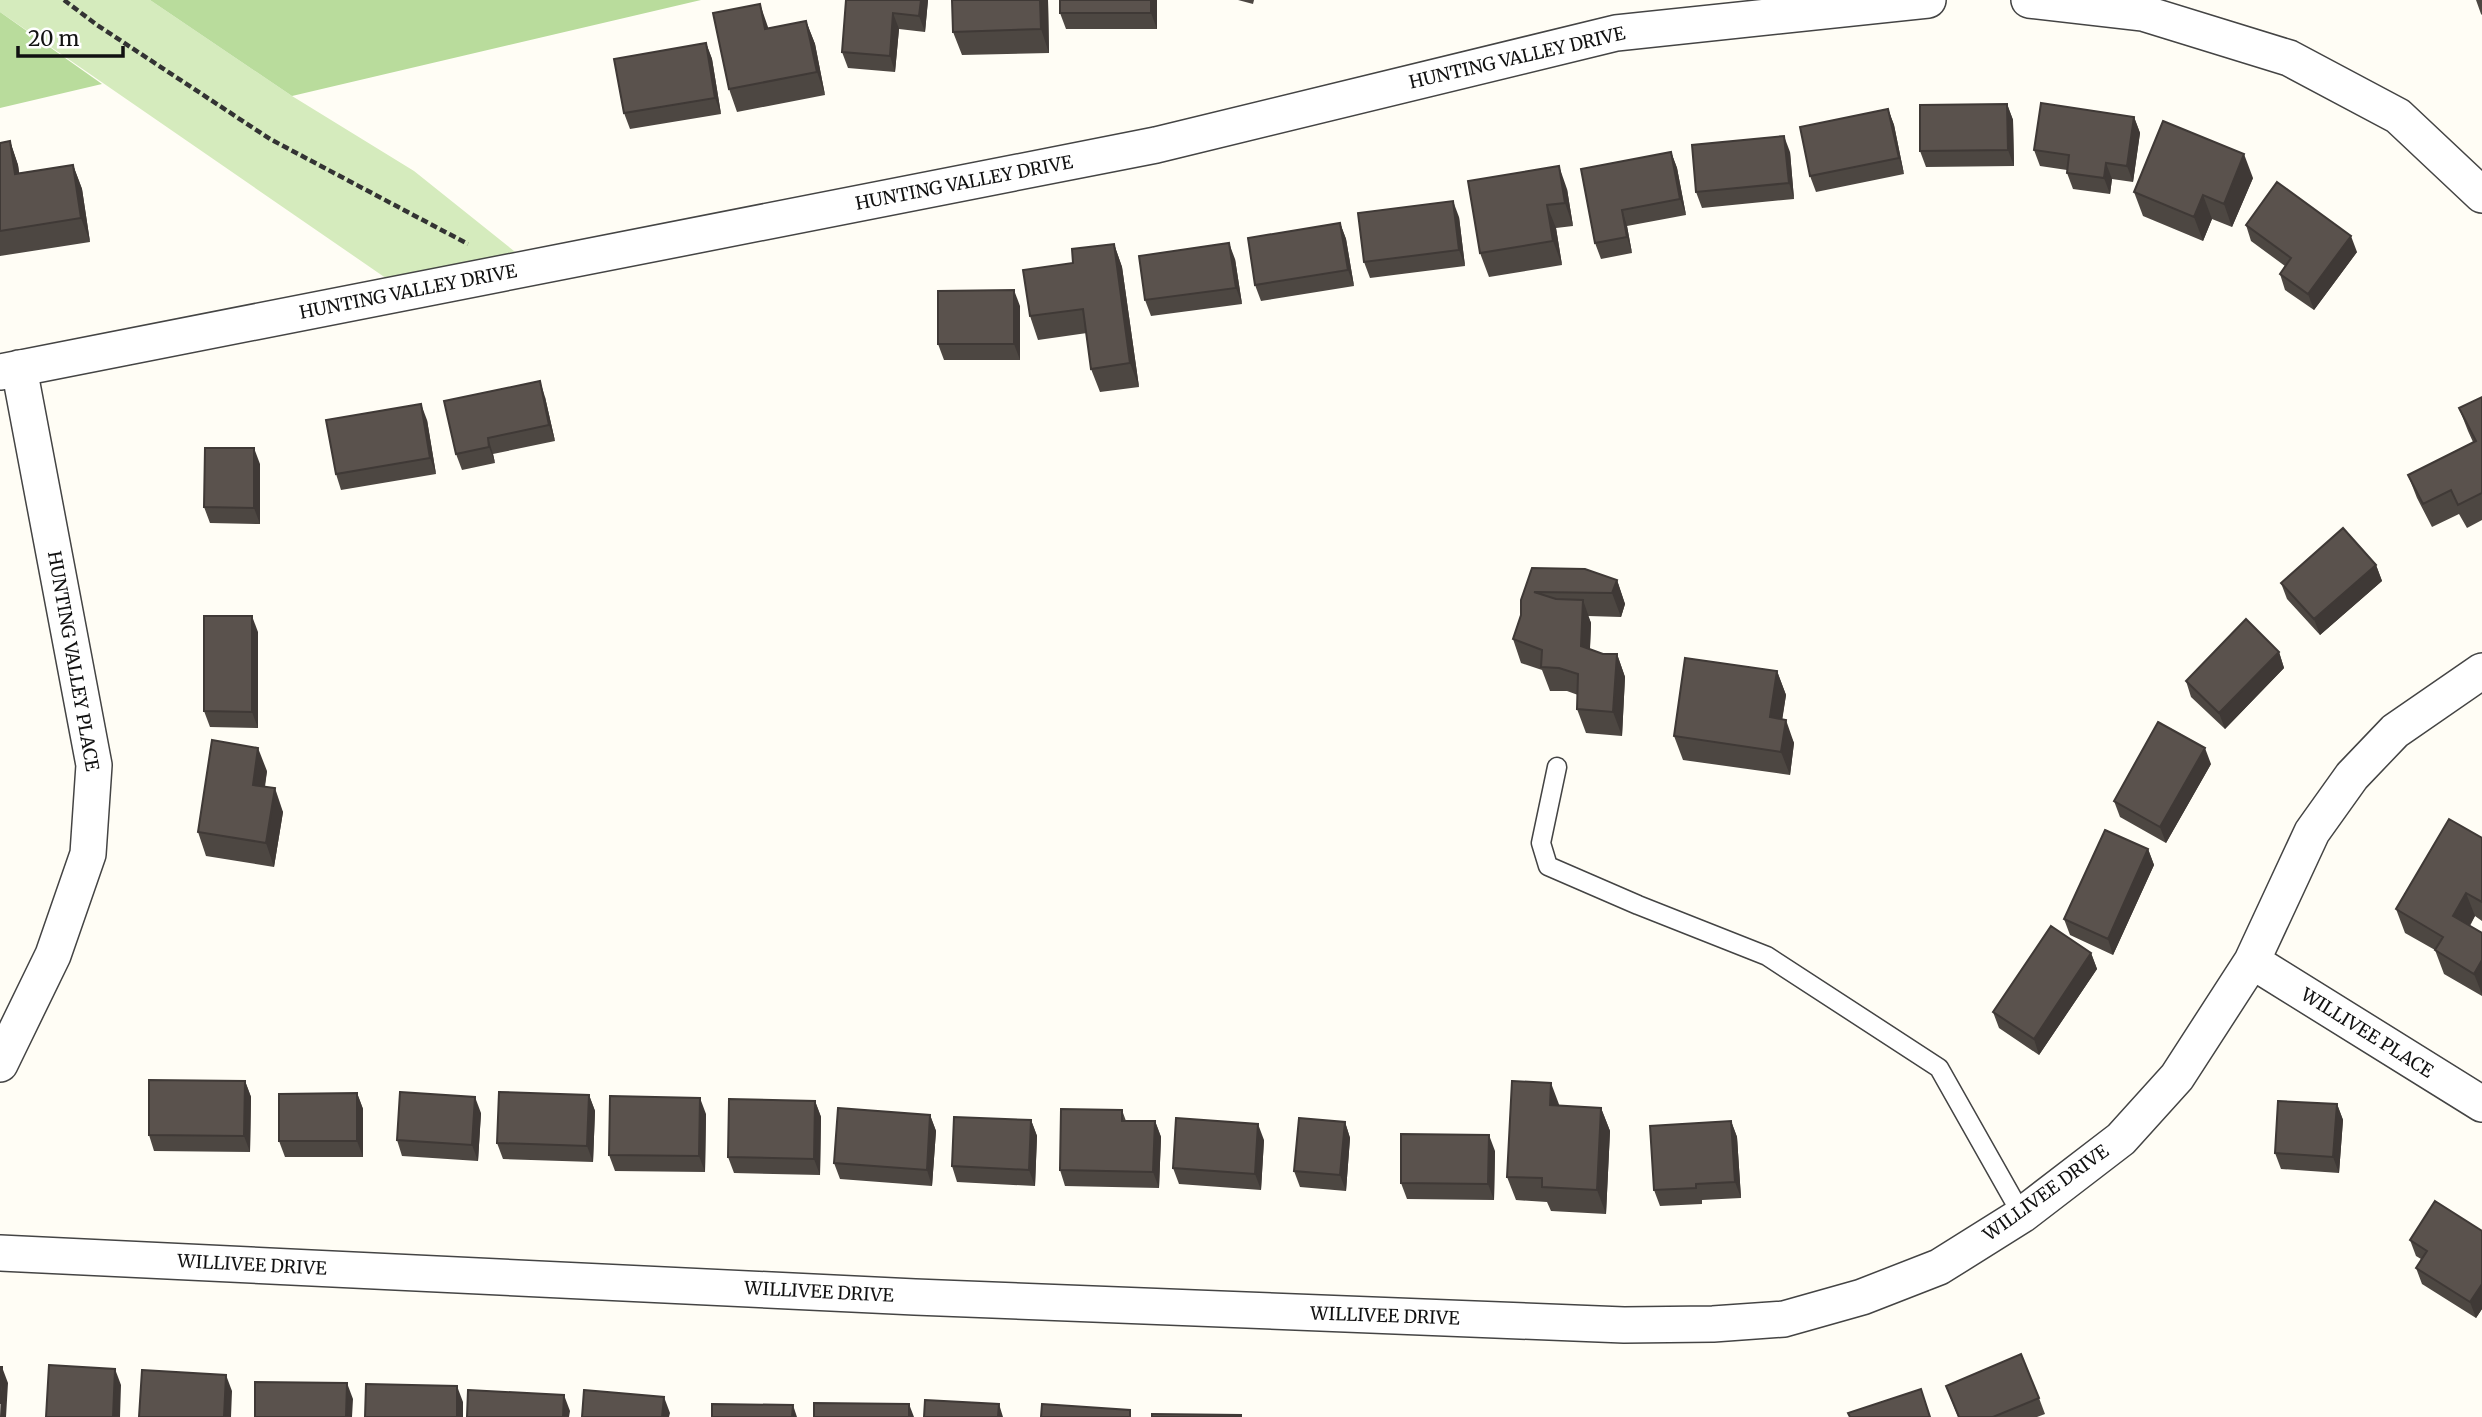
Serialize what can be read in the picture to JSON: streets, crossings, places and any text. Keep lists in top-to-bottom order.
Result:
{
  "streets": {
    "street": [
      "HUNTING VALLEY DRIVE",
      "HUNTING VALLEY PLACE",
      "WILLIVEE PLACE",
      "WILLIVEE DRIVE"
    ]
  },
  "crossings": [
    ["HUNTING VALLEY DRIVE", "HUNTING VALLEY PLACE"],
    ["WILLIVEE PLACE", "WILLIVEE DRIVE"]
  ],
  "scale_bar": "20 m"
}
